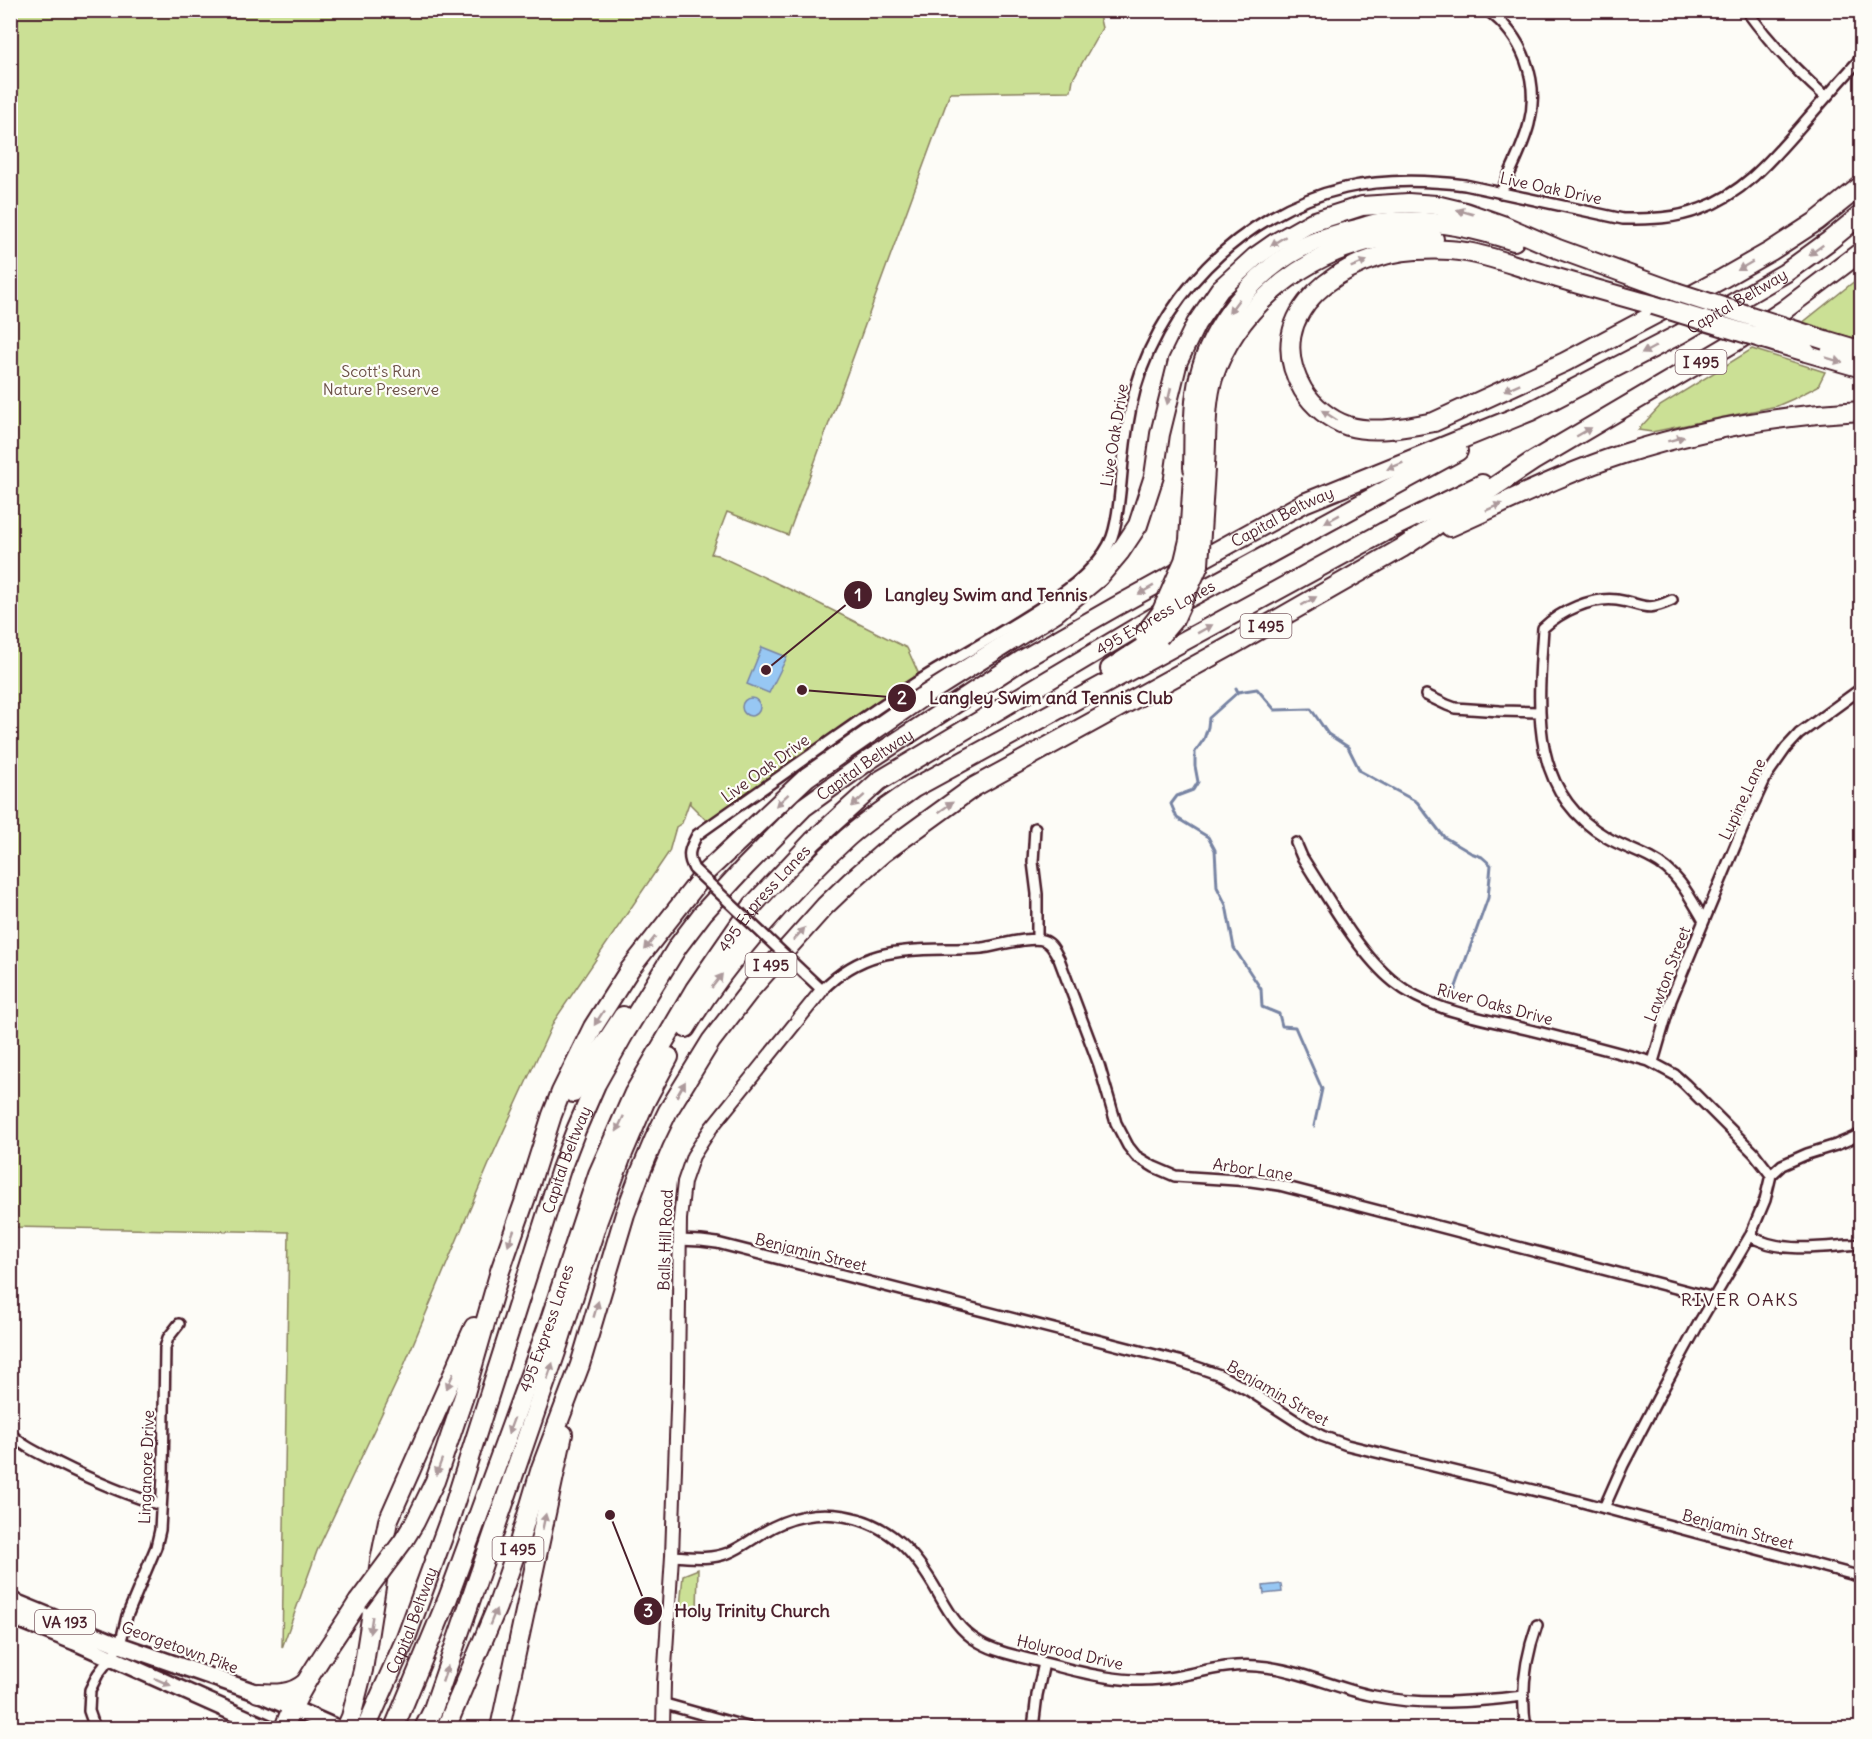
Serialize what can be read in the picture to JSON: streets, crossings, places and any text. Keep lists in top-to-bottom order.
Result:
{
  "streets": {
    "highway": ["Capital Beltway", "I 495", "495 Express Lanes"],
    "main road": ["VA 193", "Georgetown Pike"],
    "street": [
      "Live Oak Drive",
      "Lupine Lane",
      "Lawton Street",
      "River Oaks Drive",
      "Arbor Lane",
      "Balls Hill Road",
      "Benjamin Street",
      "Linganore Drive",
      "Holyrood Drive"
    ]
  },
  "crossings": [
    ["Live Oak Drive", "Balls Hill Road"],
    ["Capital Beltway", "495 Express Lanes"],
    ["Lupine Lane", "Lawton Street"],
    ["Lawton Street", "River Oaks Drive"],
    ["Arbor Lane", "Balls Hill Road"],
    ["Balls Hill Road", "Benjamin Street"],
    ["Balls Hill Road", "Holyrood Drive"],
    ["Linganore Drive", "Georgetown Pike"]
  ],
  "districts": ["RIVER OAKS"],
  "parks": ["Scott's Run Nature Preserve"],
  "places": ["Langley Swim and Tennis", "Langley Swim and Tennis Club", "Holy Trinity Church"]
}
